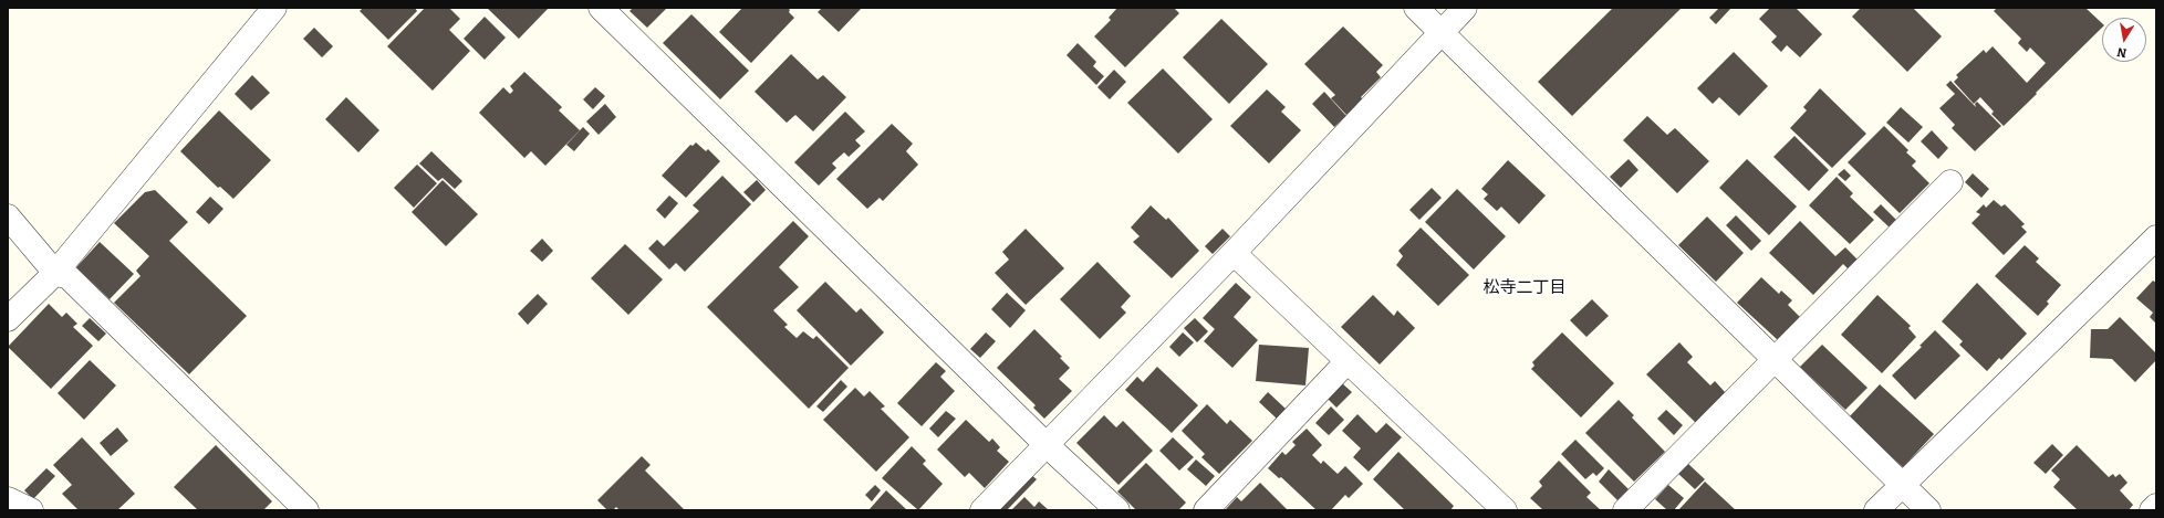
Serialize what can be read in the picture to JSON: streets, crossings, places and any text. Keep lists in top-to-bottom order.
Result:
{
  "districts": ["松寺二丁目"],
  "north": "bottom"
}
